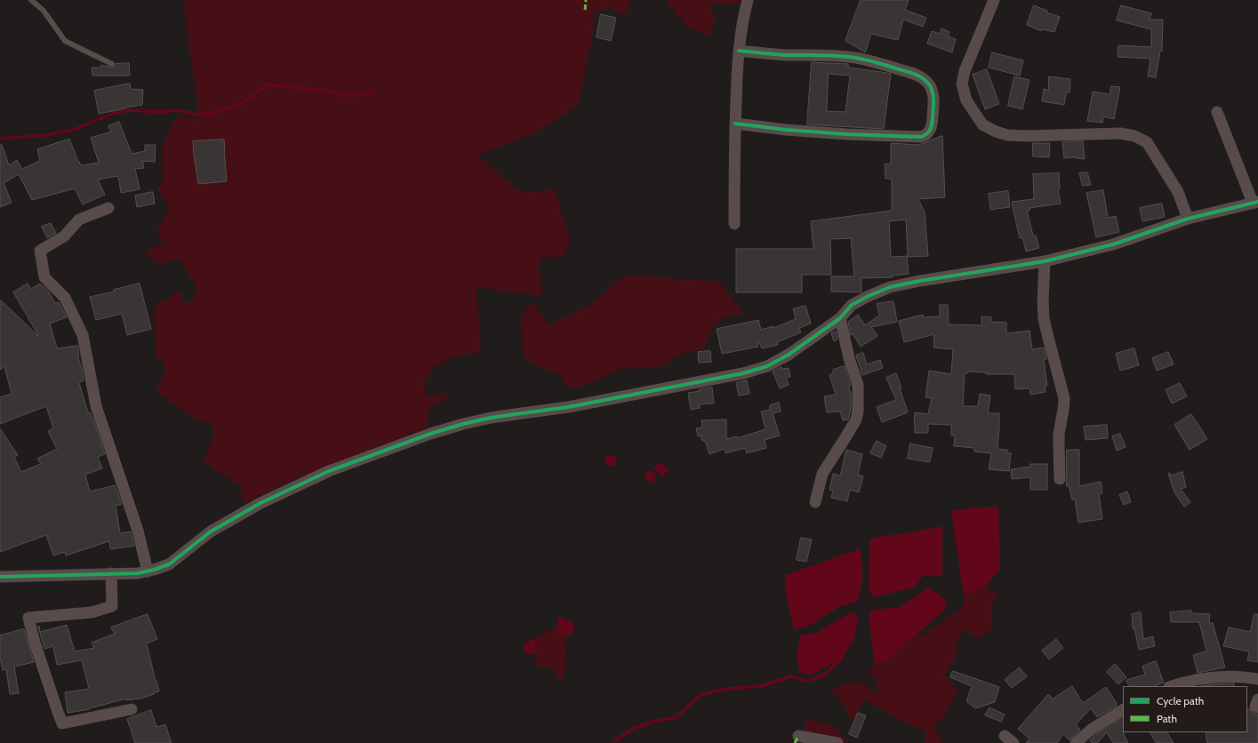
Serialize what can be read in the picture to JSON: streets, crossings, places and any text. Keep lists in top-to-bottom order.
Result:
{
  "legend": ["Cycle path", "Path"]
}
